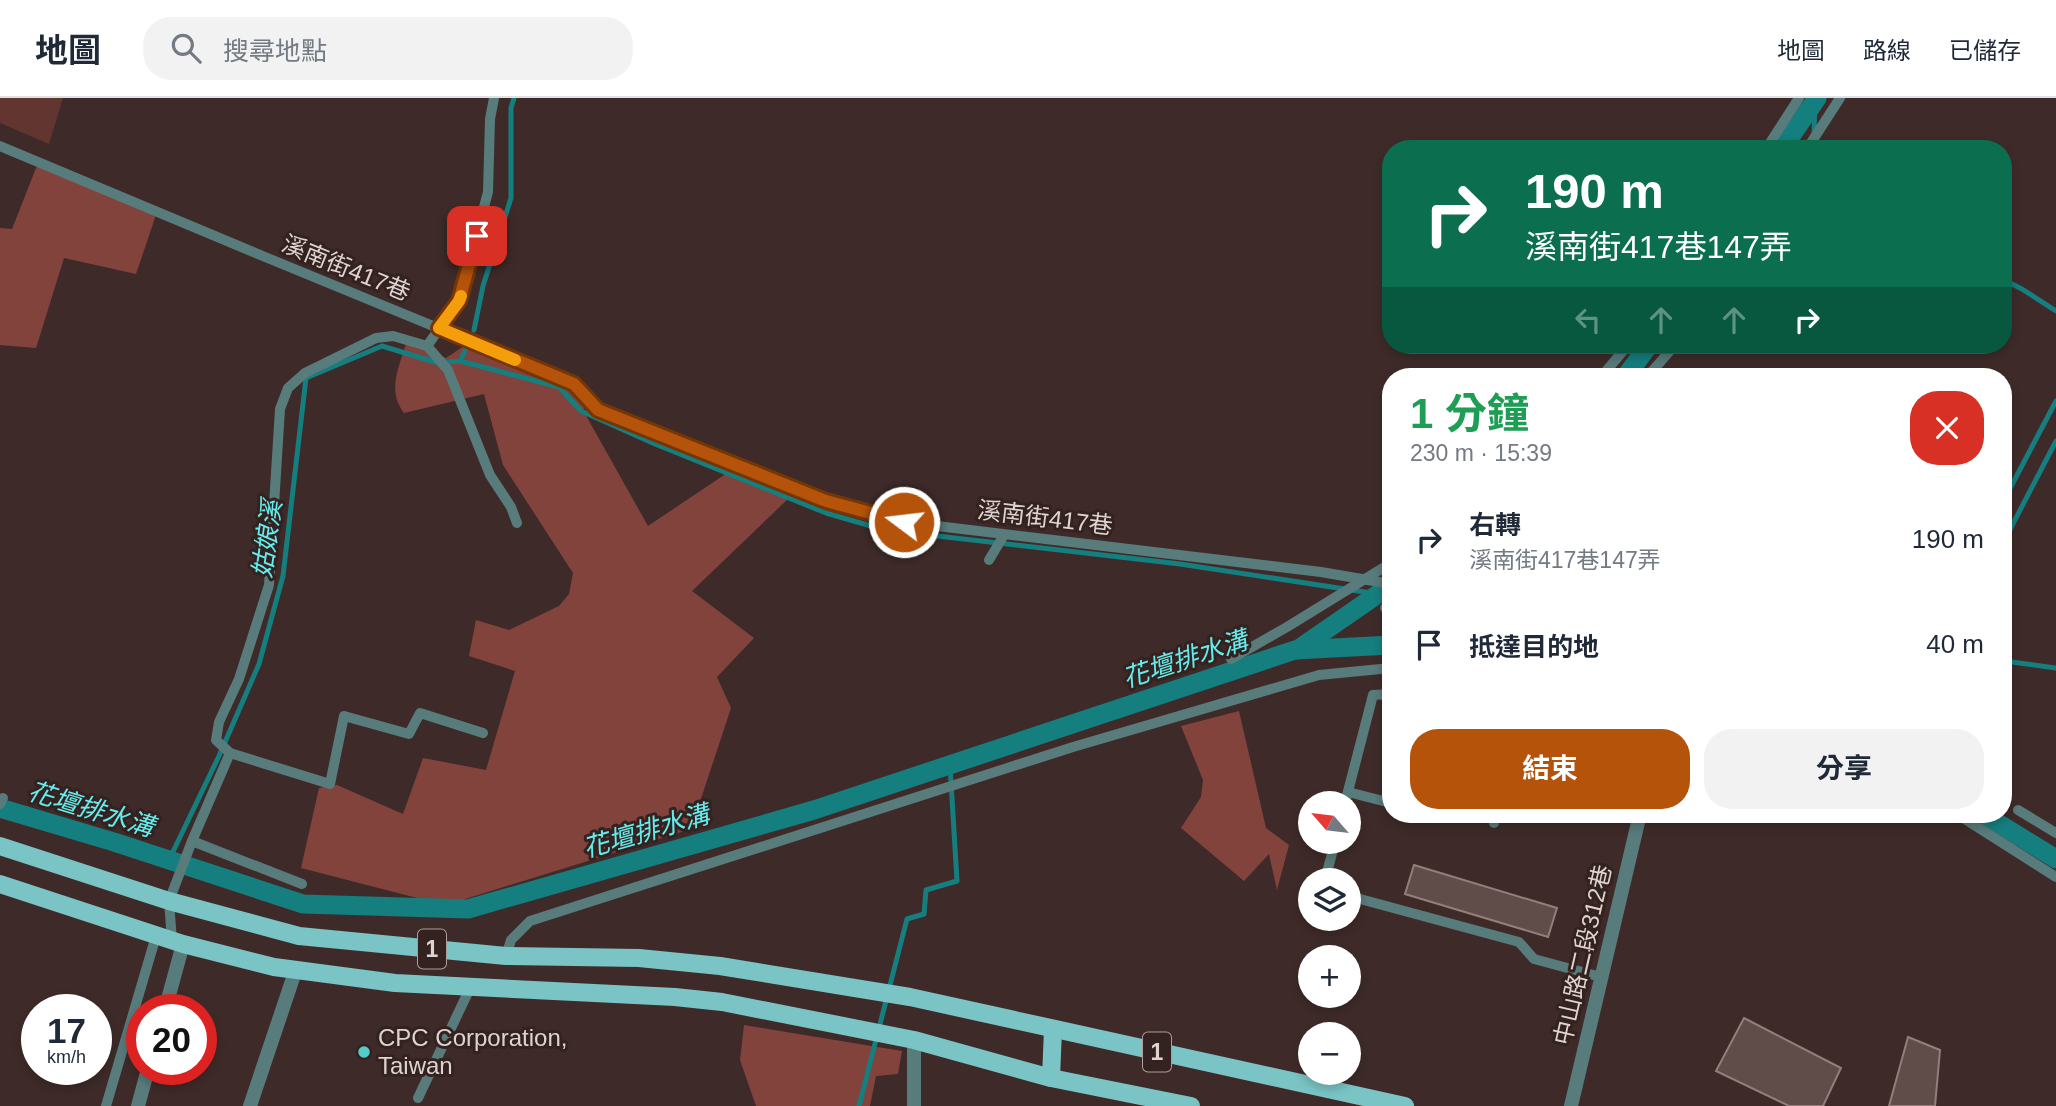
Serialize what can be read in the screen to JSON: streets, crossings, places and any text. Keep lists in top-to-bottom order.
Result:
{
  "streets": {
    "main road": ["1"],
    "street": ["中山路二段312巷"],
    "lane": ["溪南街417巷"]
  },
  "water": ["姑娘溪", "花壇排水溝"],
  "places": ["CPC Corporation, Taiwan"],
  "north": "top left",
  "page": {
    "header": "地圖",
    "search": "搜尋地點",
    "nav": ["地圖", "路線", "已儲存"],
    "turn": ["190 m", "溪南街417巷147弄"],
    "heading": ["1 分鐘", "230 m · 15:39"],
    "list": [
      {
        "name": "右轉",
        "note": "溪南街417巷147弄",
        "value": "190 m"
      },
      {
        "name": "抵達目的地",
        "value": "40 m"
      }
    ],
    "buttons": ["結束", "分享"],
    "map_buttons": ["+", "−"],
    "speed": "17 km/h",
    "limit": "20"
  }
}
